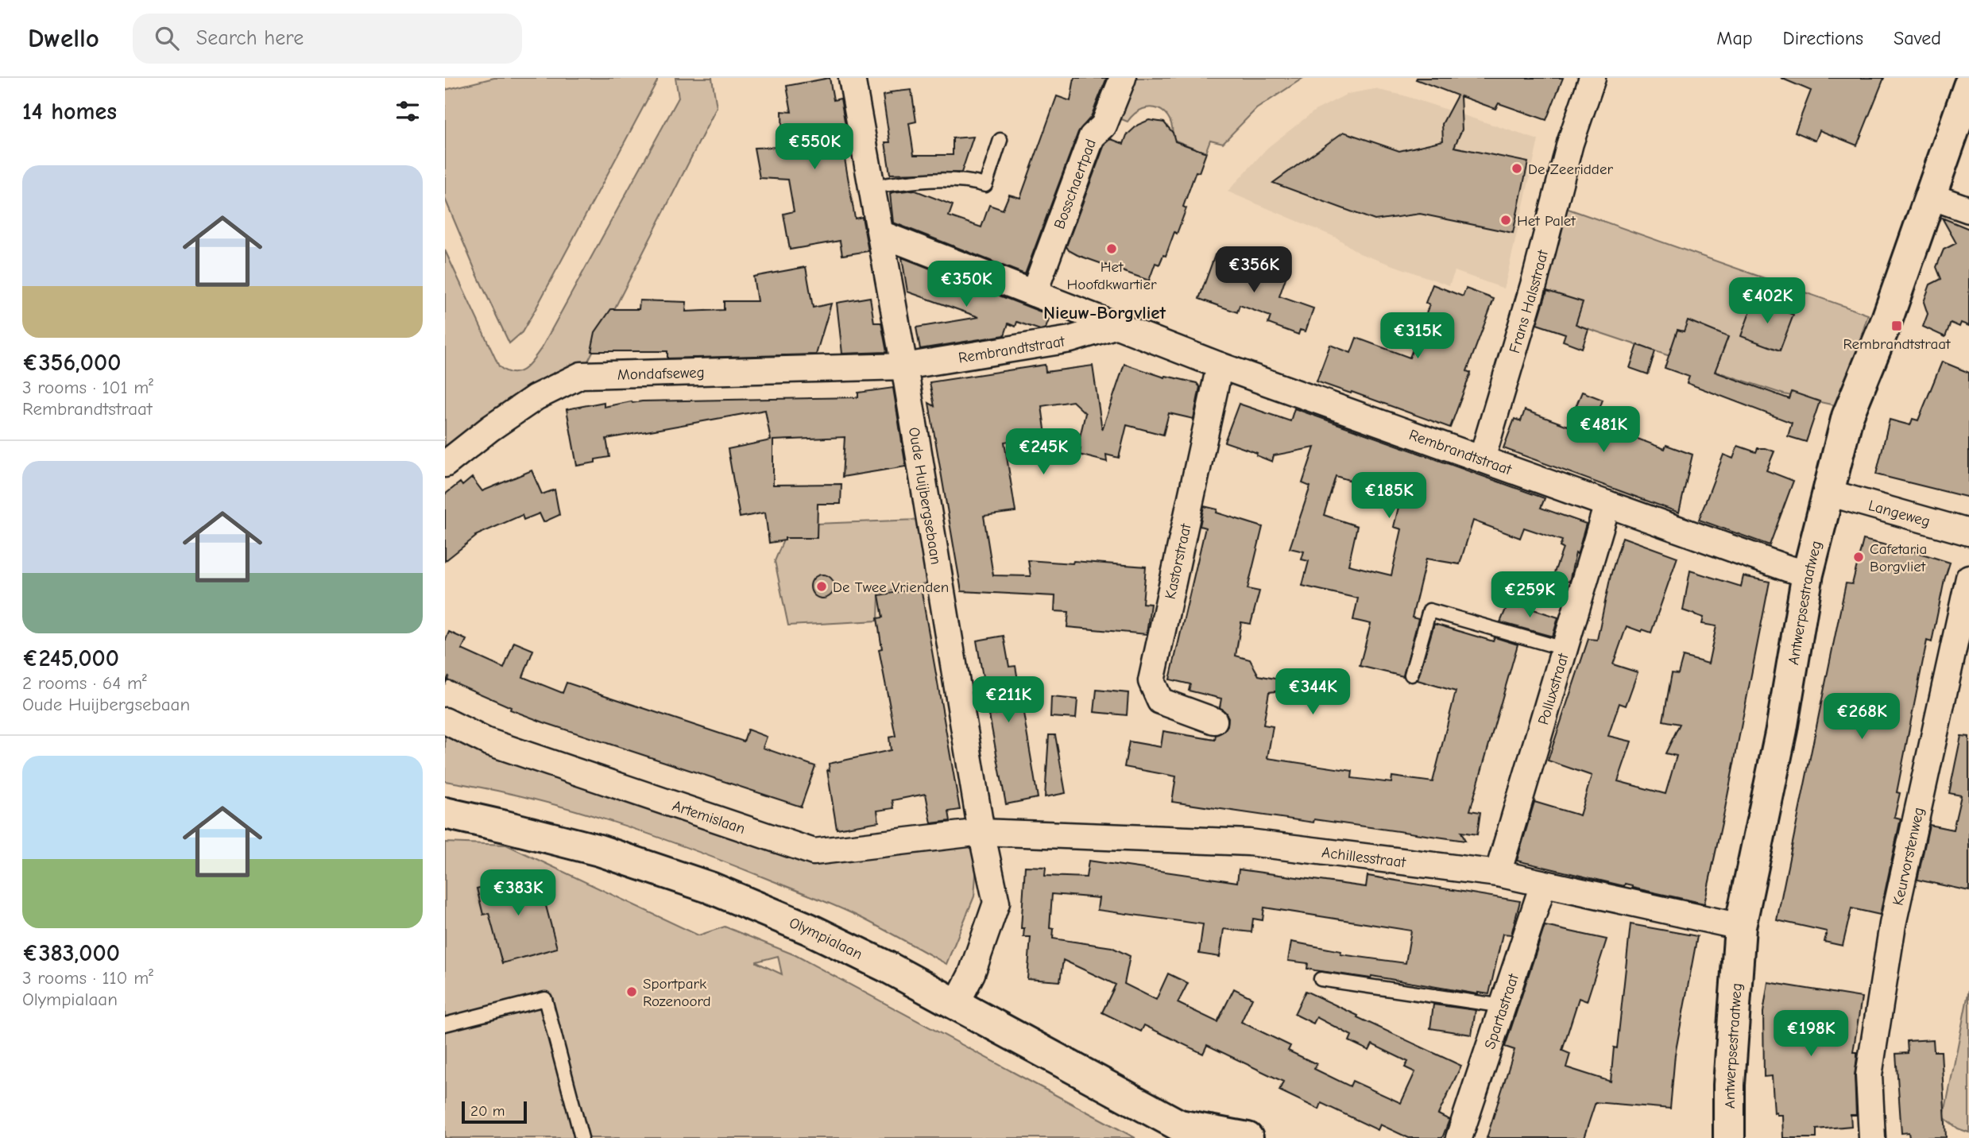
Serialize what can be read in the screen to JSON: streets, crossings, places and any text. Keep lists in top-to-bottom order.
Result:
{
  "streets": {
    "street": [
      "Bosschaertpad",
      "Frans Halsstraat",
      "Rembrandtstraat",
      "Mondafseweg",
      "Oude Huijbergsebaan",
      "Langeweg",
      "Kastorstraat",
      "Antwerpsestraatweg",
      "Polluxstraat",
      "Artemislaan",
      "Keurvorstenweg",
      "Achillesstraat",
      "Olympialaan",
      "Spartastraat"
    ]
  },
  "crossings": [
    ["Bosschaertpad", "Rembrandtstraat"],
    ["Frans Halsstraat", "Rembrandtstraat"],
    ["Rembrandtstraat", "Mondafseweg"],
    ["Rembrandtstraat", "Oude Huijbergsebaan"],
    ["Rembrandtstraat", "Kastorstraat"],
    ["Rembrandtstraat", "Antwerpsestraatweg"],
    ["Rembrandtstraat", "Polluxstraat"],
    ["Mondafseweg", "Oude Huijbergsebaan"],
    ["Oude Huijbergsebaan", "Artemislaan"],
    ["Oude Huijbergsebaan", "Achillesstraat"],
    ["Oude Huijbergsebaan", "Olympialaan"],
    ["Langeweg", "Antwerpsestraatweg"],
    ["Antwerpsestraatweg", "Achillesstraat"],
    ["Polluxstraat", "Achillesstraat"],
    ["Artemislaan", "Achillesstraat"],
    ["Achillesstraat", "Spartastraat"]
  ],
  "districts": ["Nieuw-Borgvliet"],
  "places": {
    "other": [
      "De Zeeridder",
      "Het Palet",
      "Het Hoofdkwartier",
      "Cafetaria Borgvliet",
      "De Twee Vrienden",
      "Sportpark Rozenoord"
    ],
    "transit": ["Rembrandtstraat"]
  },
  "scale_bar": "20 m",
  "page": {
    "header": "Dwello",
    "search": "Search here",
    "nav": ["Map", "Directions", "Saved"],
    "heading": "14 homes",
    "price": [
      "€550K",
      "€356K",
      "€350K",
      "€402K",
      "€315K",
      "€481K",
      "€245K",
      "€185K",
      "€259K",
      "€344K",
      "€211K",
      "€268K",
      "€383K",
      "€198K"
    ],
    "list": [
      {
        "name": "€356,000",
        "note": "3 rooms · 101 m² · Rembrandtstraat"
      },
      {
        "name": "€245,000",
        "note": "2 rooms · 64 m² · Oude Huijbergsebaan"
      },
      {
        "name": "€383,000",
        "note": "3 rooms · 110 m² · Olympialaan"
      }
    ],
    "scale": "20 m"
  }
}
